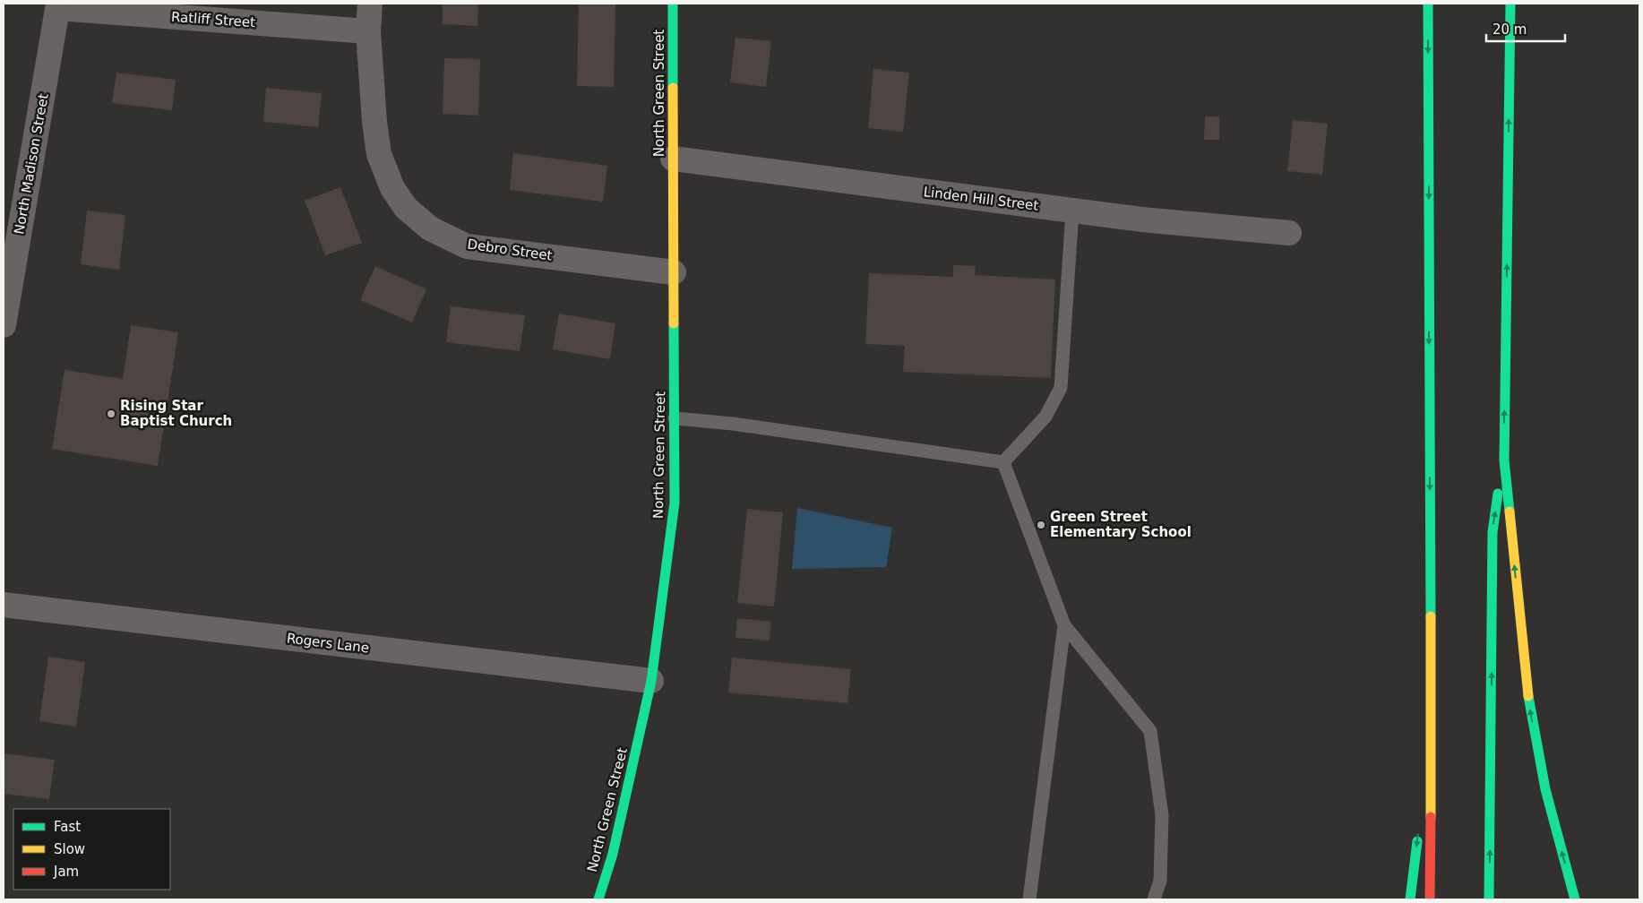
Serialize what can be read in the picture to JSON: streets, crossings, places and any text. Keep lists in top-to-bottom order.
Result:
{
  "streets": {
    "main road": ["North Green Street"],
    "street": [
      "Ratliff Street",
      "North Madison Street",
      "Linden Hill Street",
      "Debro Street",
      "Rogers Lane"
    ]
  },
  "crossings": [
    ["Ratliff Street", "North Madison Street"],
    ["Ratliff Street", "Debro Street"],
    ["North Green Street", "Linden Hill Street"],
    ["North Green Street", "Debro Street"],
    ["North Green Street", "Rogers Lane"]
  ],
  "places": ["Rising Star Baptist Church", "Green Street Elementary School"],
  "legend": ["Fast", "Slow", "Jam"],
  "scale_bar": "20 m"
}
